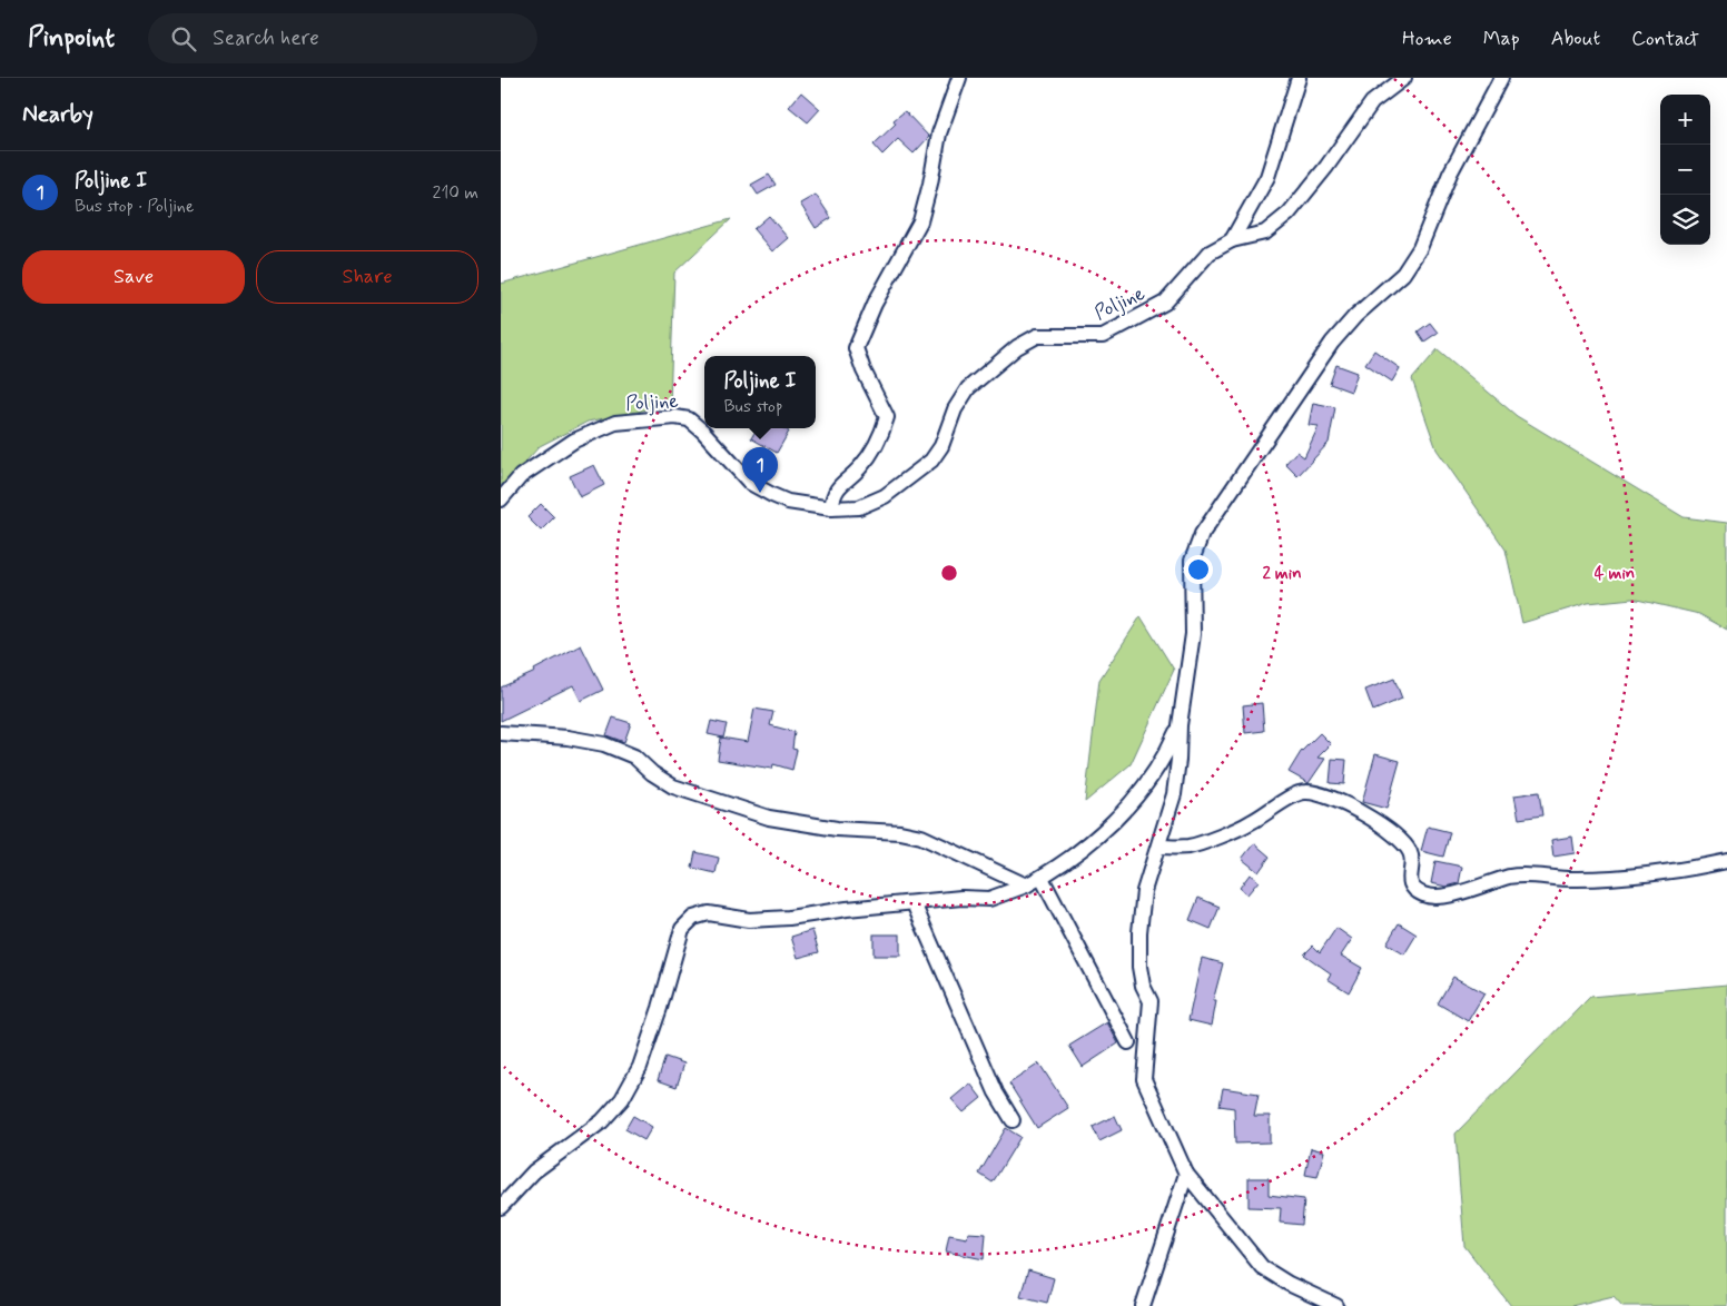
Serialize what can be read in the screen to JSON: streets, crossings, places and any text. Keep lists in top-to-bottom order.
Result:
{
  "streets": {
    "street": ["Poljine"]
  },
  "page": {
    "header": "Pinpoint",
    "search": "Search here",
    "nav": [
      "Home",
      "Map",
      "About",
      "Contact"
    ],
    "heading": "Nearby",
    "map_buttons": ["+", "−"],
    "list": [
      {
        "mark": "1",
        "name": "Poljine I",
        "note": "Bus stop · Poljine",
        "value": "210 m"
      }
    ],
    "buttons": ["Save", "Share"],
    "popup": ["Poljine I", "Bus stop"],
    "pins": "1"
  },
  "rings": ["2 min", "4 min"]
}
